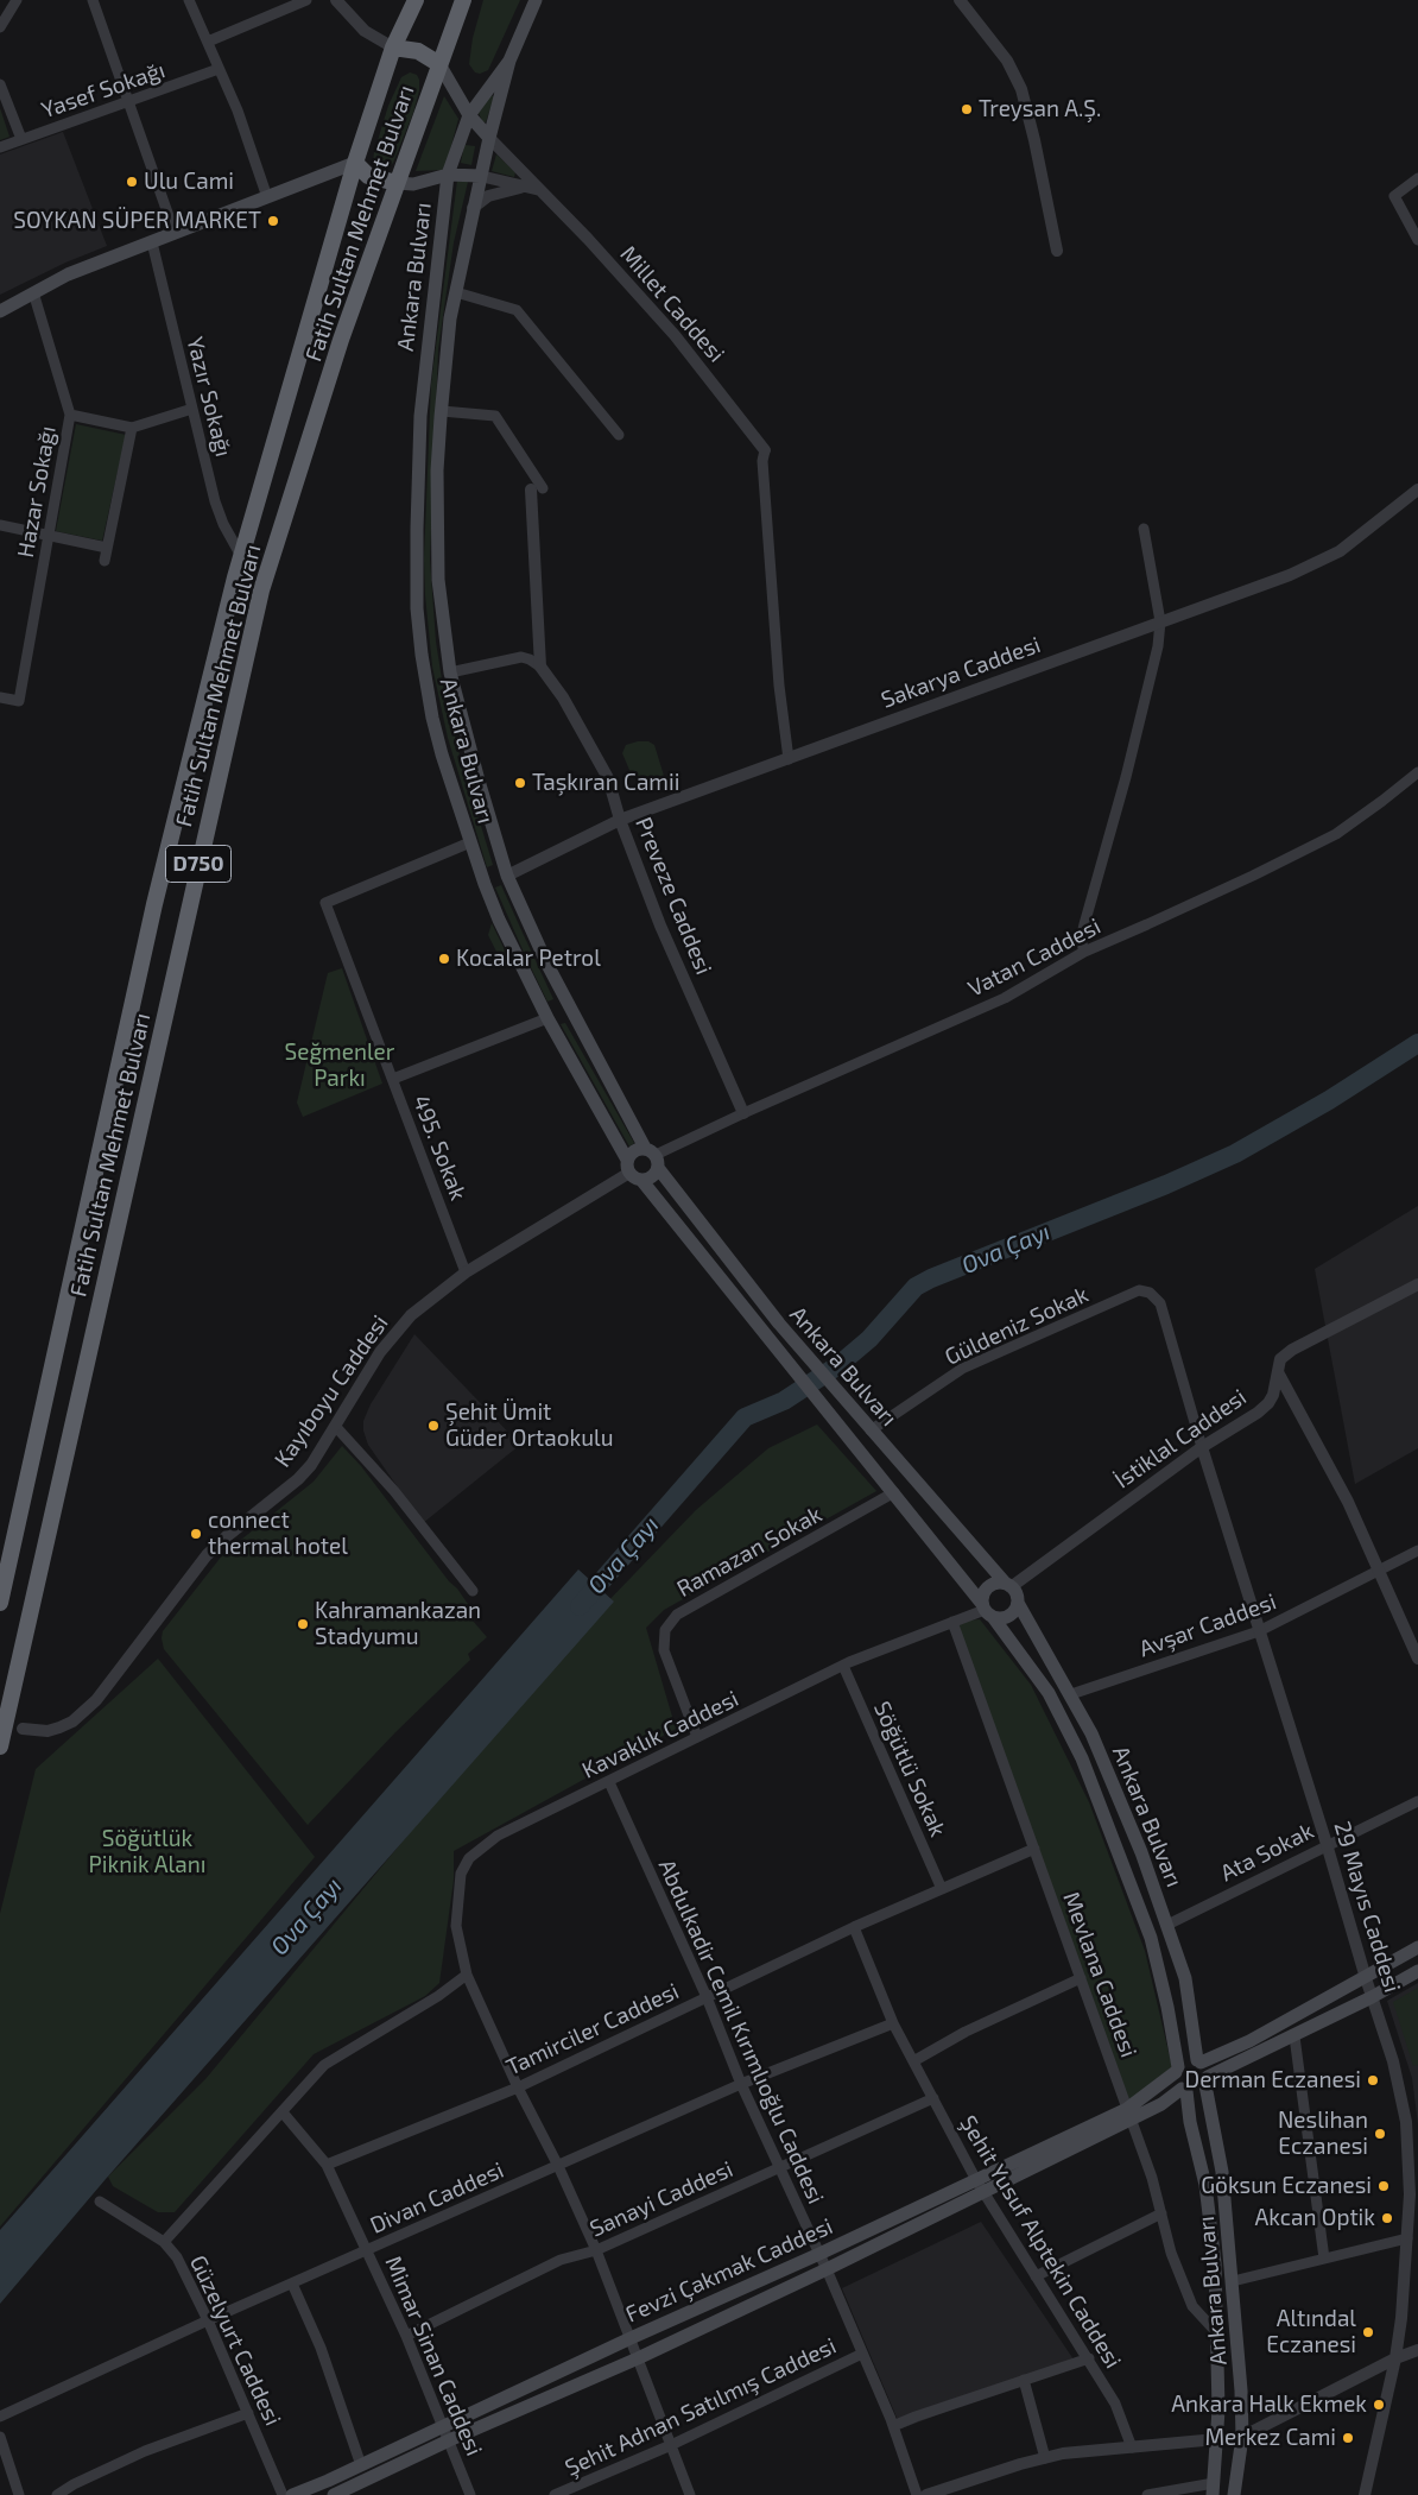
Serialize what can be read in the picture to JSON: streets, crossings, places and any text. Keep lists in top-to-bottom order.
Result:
{
  "streets": {
    "highway": ["Fatih Sultan Mehmet Bulvarı", "D750"],
    "main road": ["Ankara Bulvarı", "Fevzi Çakmak Caddesi"],
    "street": [
      "Yasef Sokağı",
      "Millet Caddesi",
      "Yazır Sokağı",
      "Hazar Sokağı",
      "Sakarya Caddesi",
      "Preveze Caddesi",
      "Vatan Caddesi",
      "495. Sokak",
      "Güldeniz Sokak",
      "Kayıboyu Caddesi",
      "İstiklal Caddesi",
      "Ramazan Sokak",
      "Avşar Caddesi",
      "Kavaklık Caddesi",
      "Söğütlü Sokak",
      "Ata Sokak",
      "29 Mayıs Caddesi",
      "Mevlana Caddesi",
      "Tamirciler Caddesi",
      "Abdulkadir Cemil Kırımlıoğlu Caddesi",
      "Divan Caddesi",
      "Sanayi Caddesi",
      "Şehit Yusuf Alptekin Caddesi",
      "Güzelyurt Caddesi",
      "Mimar Sinan Caddesi",
      "Şehit Adnan Satılmış Caddesi"
    ]
  },
  "crossings": [
    ["Fatih Sultan Mehmet Bulvarı", "Ankara Bulvarı"],
    ["Fatih Sultan Mehmet Bulvarı", "Yazır Sokağı"],
    ["Ankara Bulvarı", "Millet Caddesi"],
    ["Ankara Bulvarı", "Sakarya Caddesi"],
    ["Ankara Bulvarı", "Vatan Caddesi"],
    ["Ankara Bulvarı", "495. Sokak"],
    ["Ankara Bulvarı", "Güldeniz Sokak"],
    ["Ankara Bulvarı", "Kayıboyu Caddesi"],
    ["Ankara Bulvarı", "İstiklal Caddesi"],
    ["Ankara Bulvarı", "Ramazan Sokak"],
    ["Ankara Bulvarı", "Avşar Caddesi"],
    ["Ankara Bulvarı", "Kavaklık Caddesi"],
    ["Ankara Bulvarı", "Ata Sokak"],
    ["Ankara Bulvarı", "Mevlana Caddesi"],
    ["Ankara Bulvarı", "Fevzi Çakmak Caddesi"],
    ["Sakarya Caddesi", "Preveze Caddesi"],
    ["Preveze Caddesi", "Vatan Caddesi"],
    ["495. Sokak", "Kayıboyu Caddesi"],
    ["Güldeniz Sokak", "İstiklal Caddesi"],
    ["Güldeniz Sokak", "29 Mayıs Caddesi"],
    ["İstiklal Caddesi", "Kavaklık Caddesi"],
    ["İstiklal Caddesi", "29 Mayıs Caddesi"],
    ["Ramazan Sokak", "Kavaklık Caddesi"],
    ["Avşar Caddesi", "29 Mayıs Caddesi"],
    ["Kavaklık Caddesi", "Söğütlü Sokak"],
    ["Kavaklık Caddesi", "Mevlana Caddesi"],
    ["Kavaklık Caddesi", "Tamirciler Caddesi"],
    ["Kavaklık Caddesi", "Abdulkadir Cemil Kırımlıoğlu Caddesi"],
    ["Kavaklık Caddesi", "Divan Caddesi"],
    ["Kavaklık Caddesi", "Sanayi Caddesi"],
    ["Kavaklık Caddesi", "Fevzi Çakmak Caddesi"],
    ["Kavaklık Caddesi", "Şehit Adnan Satılmış Caddesi"],
    ["Söğütlü Sokak", "Tamirciler Caddesi"],
    ["Ata Sokak", "29 Mayıs Caddesi"],
    ["Mevlana Caddesi", "Tamirciler Caddesi"],
    ["Mevlana Caddesi", "Fevzi Çakmak Caddesi"],
    ["Tamirciler Caddesi", "Abdulkadir Cemil Kırımlıoğlu Caddesi"],
    ["Tamirciler Caddesi", "Şehit Yusuf Alptekin Caddesi"],
    ["Tamirciler Caddesi", "Mimar Sinan Caddesi"],
    ["Abdulkadir Cemil Kırımlıoğlu Caddesi", "Divan Caddesi"],
    ["Abdulkadir Cemil Kırımlıoğlu Caddesi", "Sanayi Caddesi"],
    ["Abdulkadir Cemil Kırımlıoğlu Caddesi", "Fevzi Çakmak Caddesi"],
    ["Abdulkadir Cemil Kırımlıoğlu Caddesi", "Şehit Adnan Satılmış Caddesi"],
    ["Divan Caddesi", "Şehit Yusuf Alptekin Caddesi"],
    ["Divan Caddesi", "Güzelyurt Caddesi"],
    ["Divan Caddesi", "Mimar Sinan Caddesi"],
    ["Sanayi Caddesi", "Şehit Yusuf Alptekin Caddesi"],
    ["Sanayi Caddesi", "Mimar Sinan Caddesi"],
    ["Şehit Yusuf Alptekin Caddesi", "Fevzi Çakmak Caddesi"],
    ["Fevzi Çakmak Caddesi", "Mimar Sinan Caddesi"]
  ],
  "water": ["Ova Çayı"],
  "parks": ["Seğmenler Parkı", "Söğütlük Piknik Alanı"],
  "places": [
    "Treysan A.Ş.",
    "Ulu Cami",
    "SOYKAN SÜPER MARKET",
    "Taşkıran Camii",
    "Kocalar Petrol",
    "Şehit Ümit Güder Ortaokulu",
    "connect thermal hotel",
    "Kahramankazan Stadyumu",
    "Derman Eczanesi",
    "Neslihan Eczanesi",
    "Göksun Eczanesi",
    "Akcan Optik",
    "Altındal Eczanesi",
    "Ankara Halk Ekmek",
    "Merkez Cami"
  ]
}
